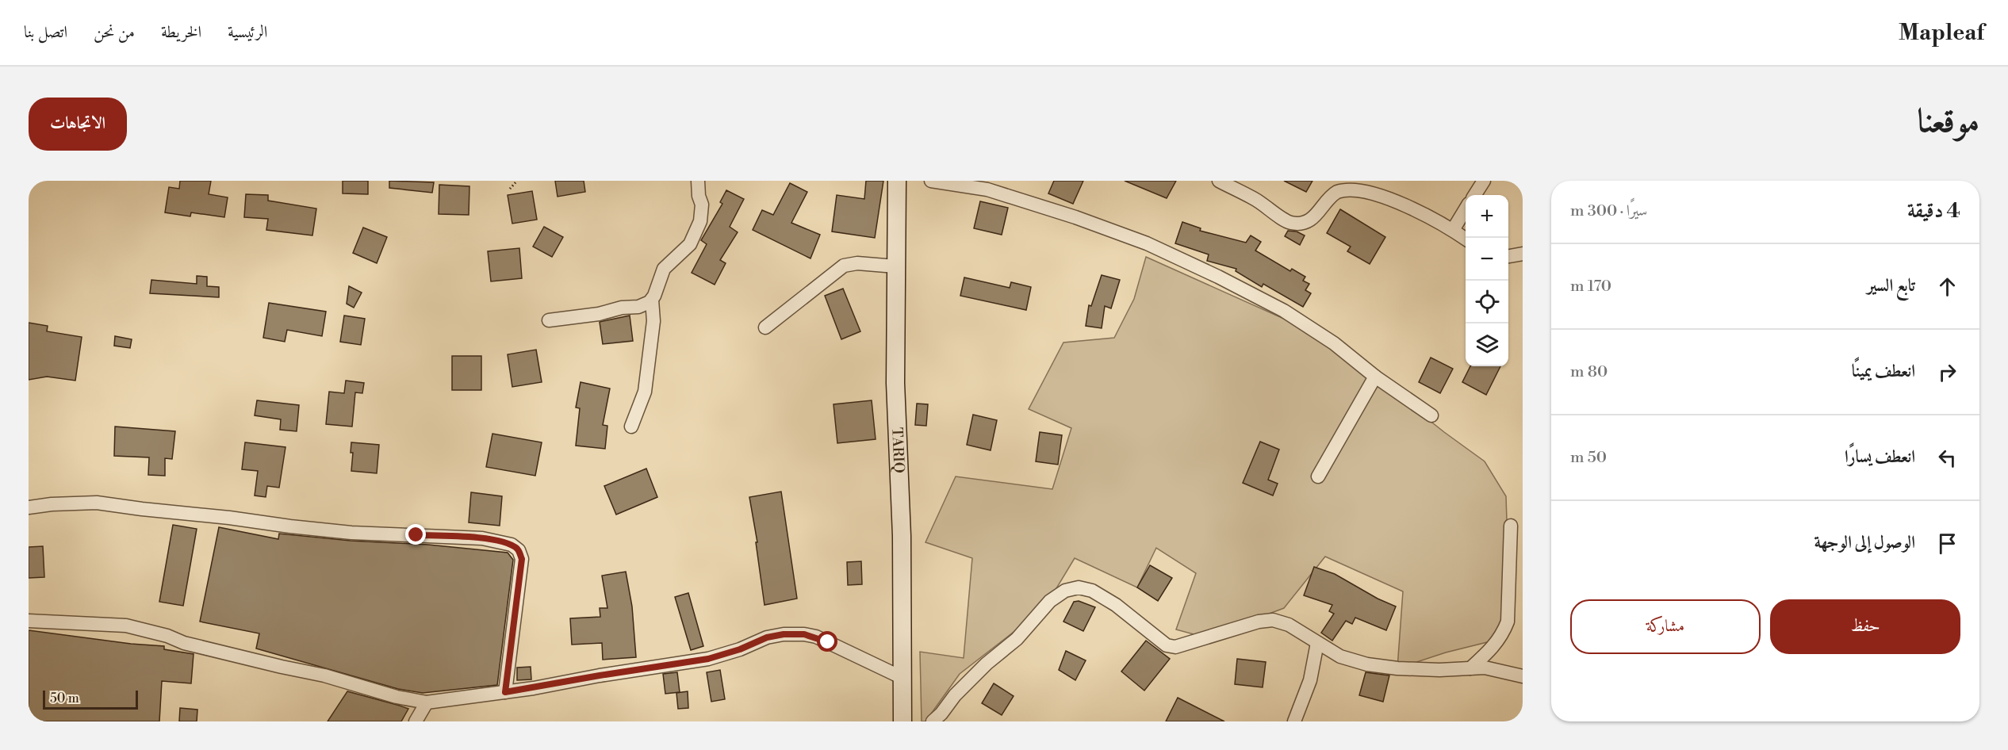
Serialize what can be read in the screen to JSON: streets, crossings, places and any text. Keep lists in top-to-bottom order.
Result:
{
  "streets": {
    "main road": ["TARIQ"]
  },
  "scale_bar": "50 m",
  "page": {
    "header": "Mapleaf",
    "nav": [
      "الرئيسية",
      "الخريطة",
      "من نحن",
      "اتصل بنا"
    ],
    "title": "موقعنا",
    "buttons": [
      "الاتجاهات",
      ["حفظ", "مشاركة"]
    ],
    "heading": ["4 دقيقة", "سيرًا · 300 m"],
    "map_buttons": ["+", "−"],
    "list": [
      ["تابع السير", "170 m"],
      ["انعطف يمينًا", "80 m"],
      ["انعطف يسارًا", "50 m"],
      "الوصول إلى الوجهة"
    ],
    "scale": "50 m"
  }
}
